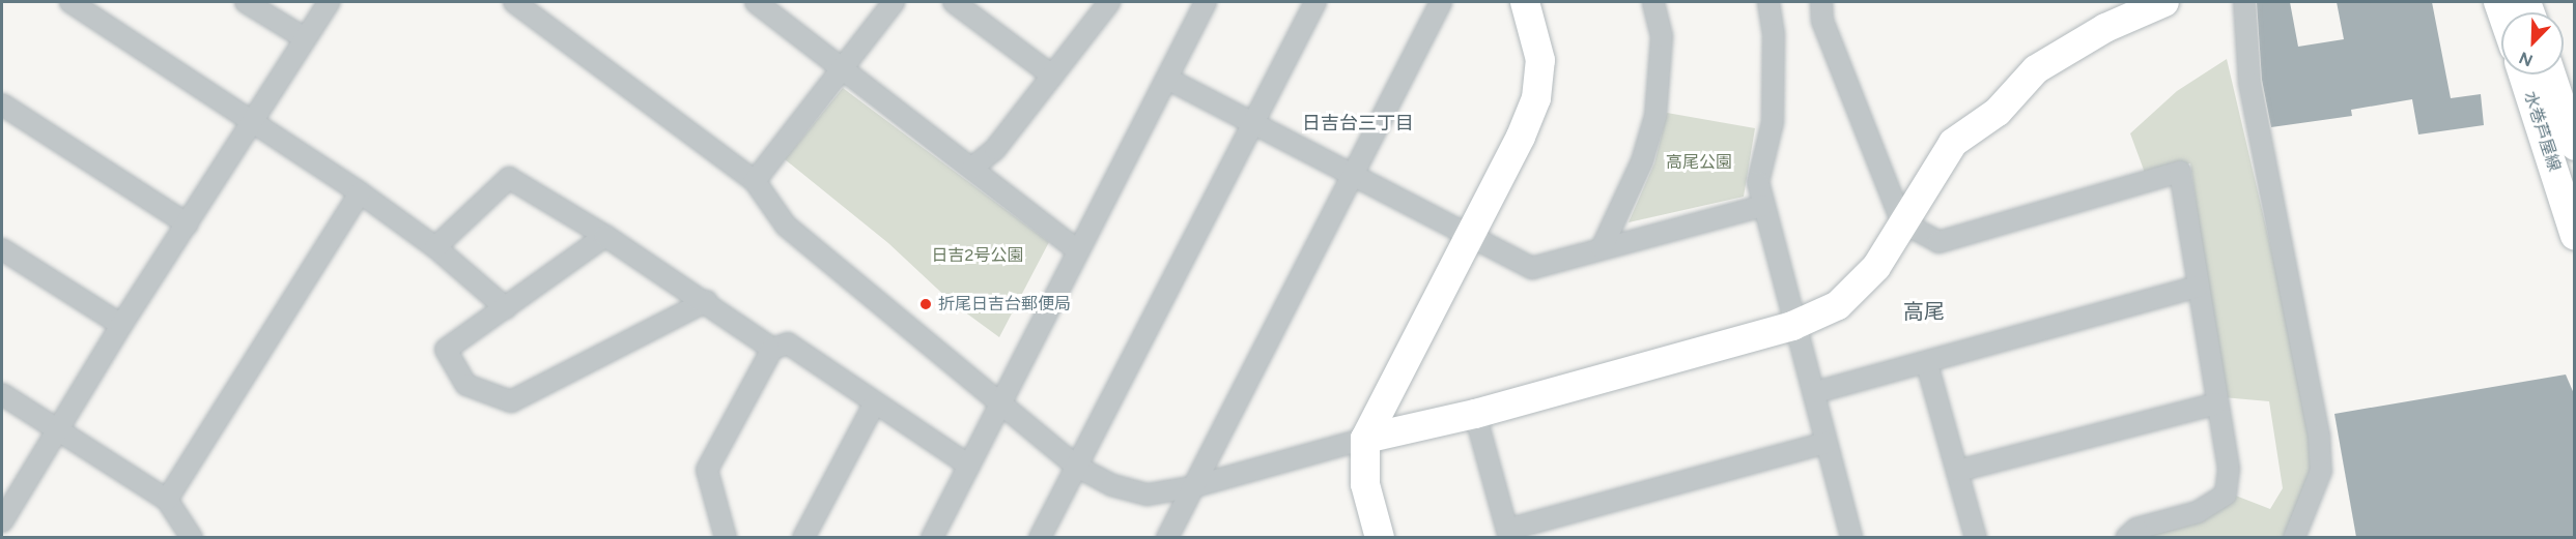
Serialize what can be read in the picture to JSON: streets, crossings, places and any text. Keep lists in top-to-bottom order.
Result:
{
  "streets": {
    "street": ["水巻芦屋線"]
  },
  "districts": ["日吉台三丁目", "高尾"],
  "parks": ["高尾公園", "日吉2号公園"],
  "places": ["折尾日吉台郵便局"],
  "north": "bottom left"
}
